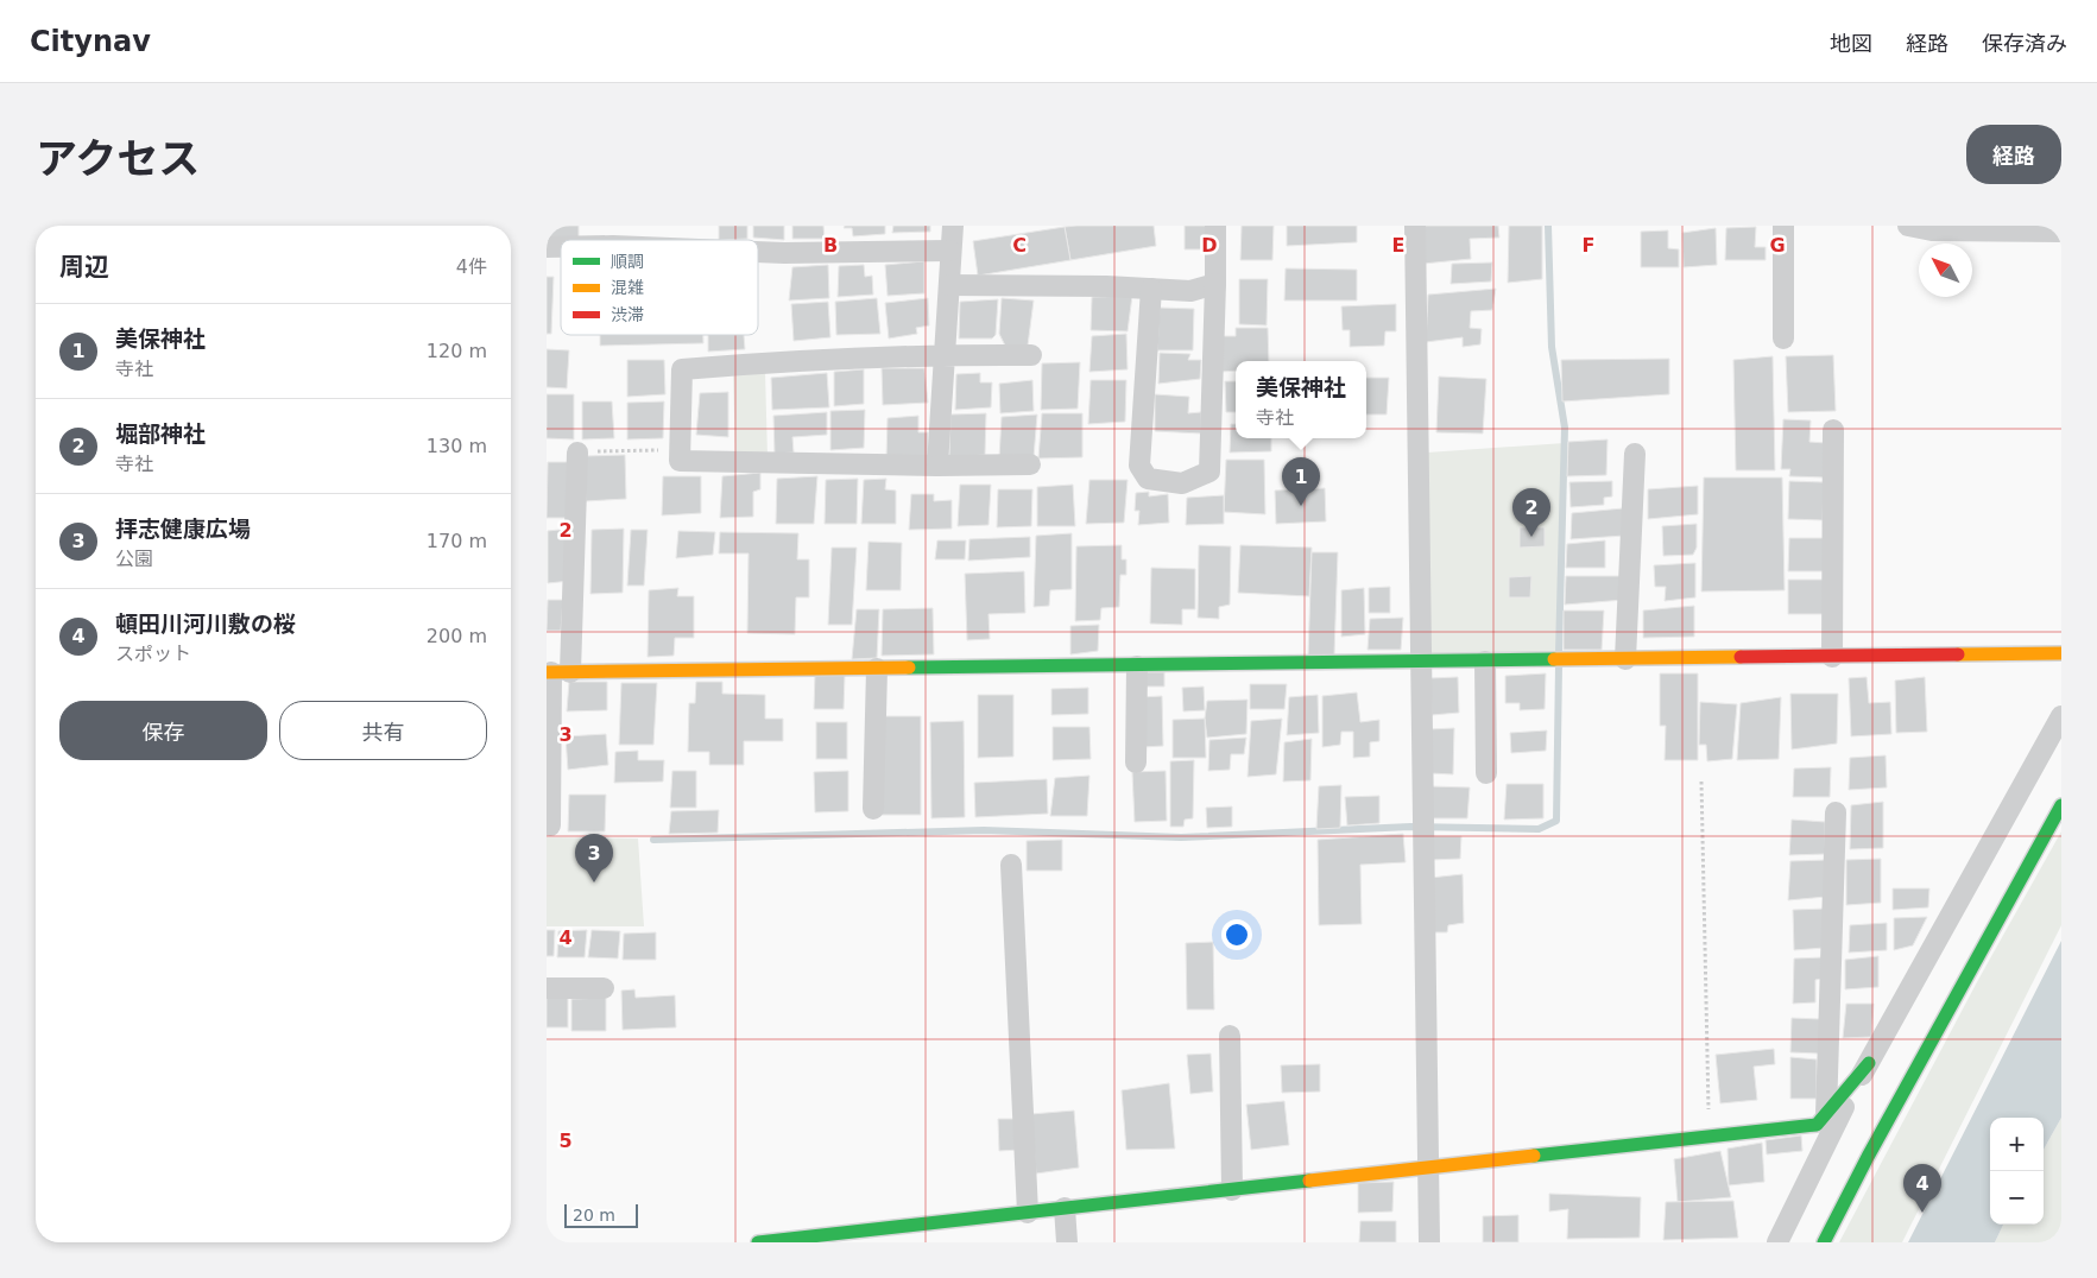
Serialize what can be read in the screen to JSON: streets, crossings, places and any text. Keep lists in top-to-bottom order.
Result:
{
  "legend": ["順調", "混雑", "渋滞"],
  "scale_bar": "20 m",
  "north": "top left",
  "page": {
    "header": "Citynav",
    "nav": ["地図", "経路", "保存済み"],
    "title": "アクセス",
    "buttons": [
      "経路",
      ["保存", "共有"]
    ],
    "heading": ["周辺", "4件"],
    "list": [
      {
        "mark": "1",
        "name": "美保神社",
        "note": "寺社",
        "value": "120 m"
      },
      {
        "mark": "2",
        "name": "堀部神社",
        "note": "寺社",
        "value": "130 m"
      },
      {
        "mark": "3",
        "name": "拝志健康広場",
        "note": "公園",
        "value": "170 m"
      },
      {
        "mark": "4",
        "name": "頓田川河川敷の桜",
        "note": "スポット",
        "value": "200 m"
      }
    ],
    "popup": ["美保神社", "寺社"],
    "pins": [
      "1",
      "2",
      "3",
      "4"
    ],
    "map_buttons": ["+", "−"],
    "scale": "20 m"
  },
  "grid": {
    "columns": [
      "B",
      "C",
      "D",
      "E",
      "F",
      "G"
    ],
    "rows": [
      "2",
      "3",
      "4",
      "5"
    ]
  }
}
